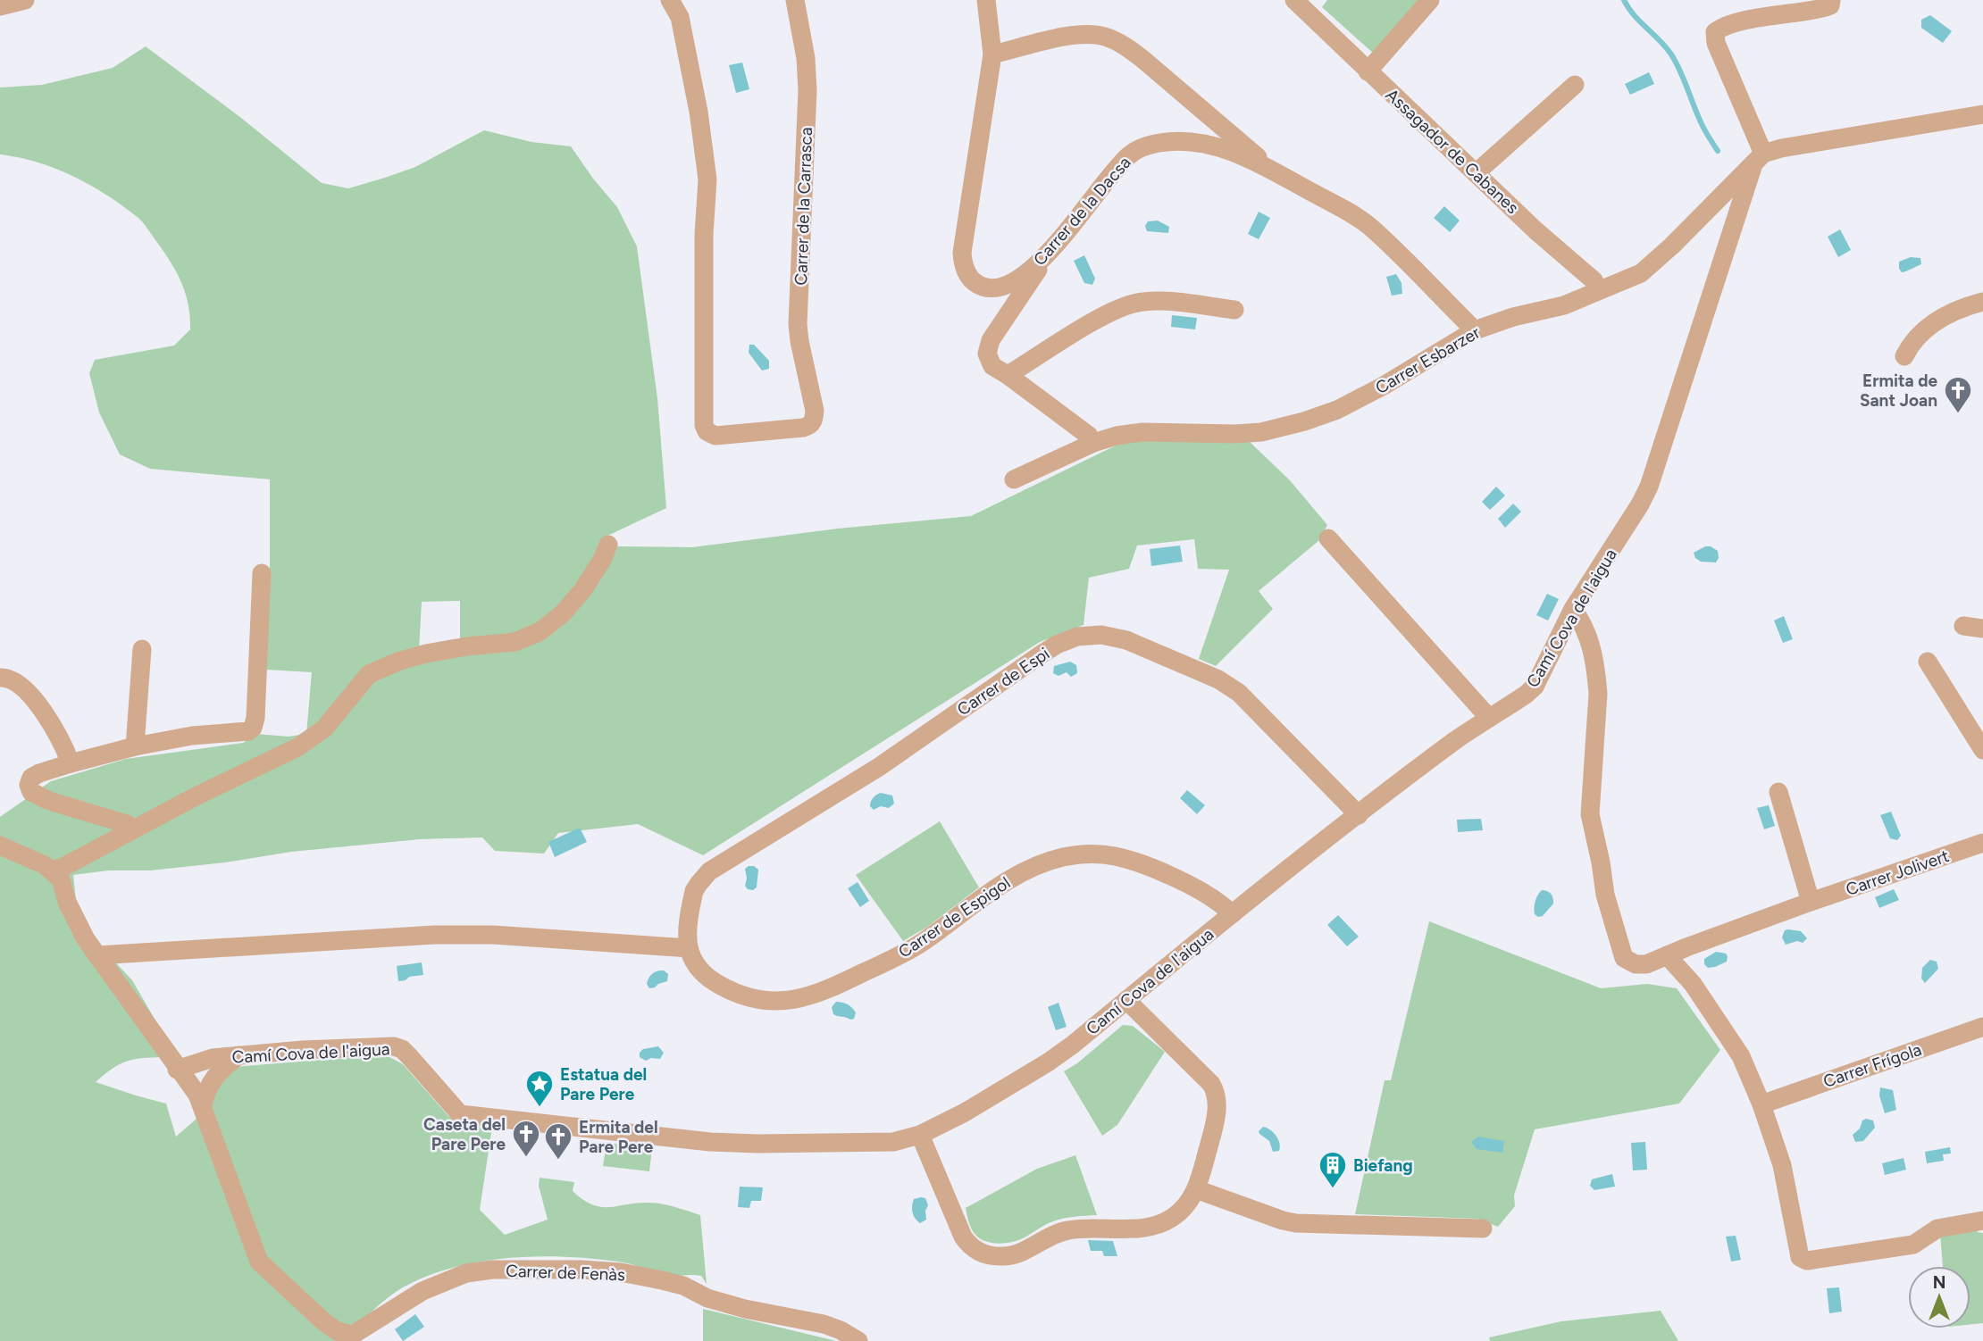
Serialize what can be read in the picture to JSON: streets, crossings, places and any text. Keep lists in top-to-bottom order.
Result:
{
  "streets": {
    "street": [
      "Assagador de Cabanes",
      "Carrer de la Carrasca",
      "Carrer de la Dacsa",
      "Carrer Esbarzer",
      "Camí Cova de l'aigua",
      "Carrer de Espi",
      "Carrer Jolivert",
      "Carrer de Espigol",
      "Carrer Frígola",
      "Carrer de Fenàs"
    ]
  },
  "crossings": [
    ["Assagador de Cabanes", "Carrer Esbarzer"],
    ["Carrer de la Dacsa", "Carrer Esbarzer"],
    ["Carrer Esbarzer", "Camí Cova de l'aigua"],
    ["Camí Cova de l'aigua", "Carrer de Espi"],
    ["Camí Cova de l'aigua", "Carrer Jolivert"],
    ["Camí Cova de l'aigua", "Carrer de Espigol"],
    ["Carrer de Espi", "Carrer de Espigol"]
  ],
  "places": {
    "church": ["Ermita de Sant Joan", "Caseta del Pare Pere", "Ermita del Pare Pere"],
    "place": ["Estatua del Pare Pere"],
    "building": ["Biefang"]
  },
  "north": "top"
}
